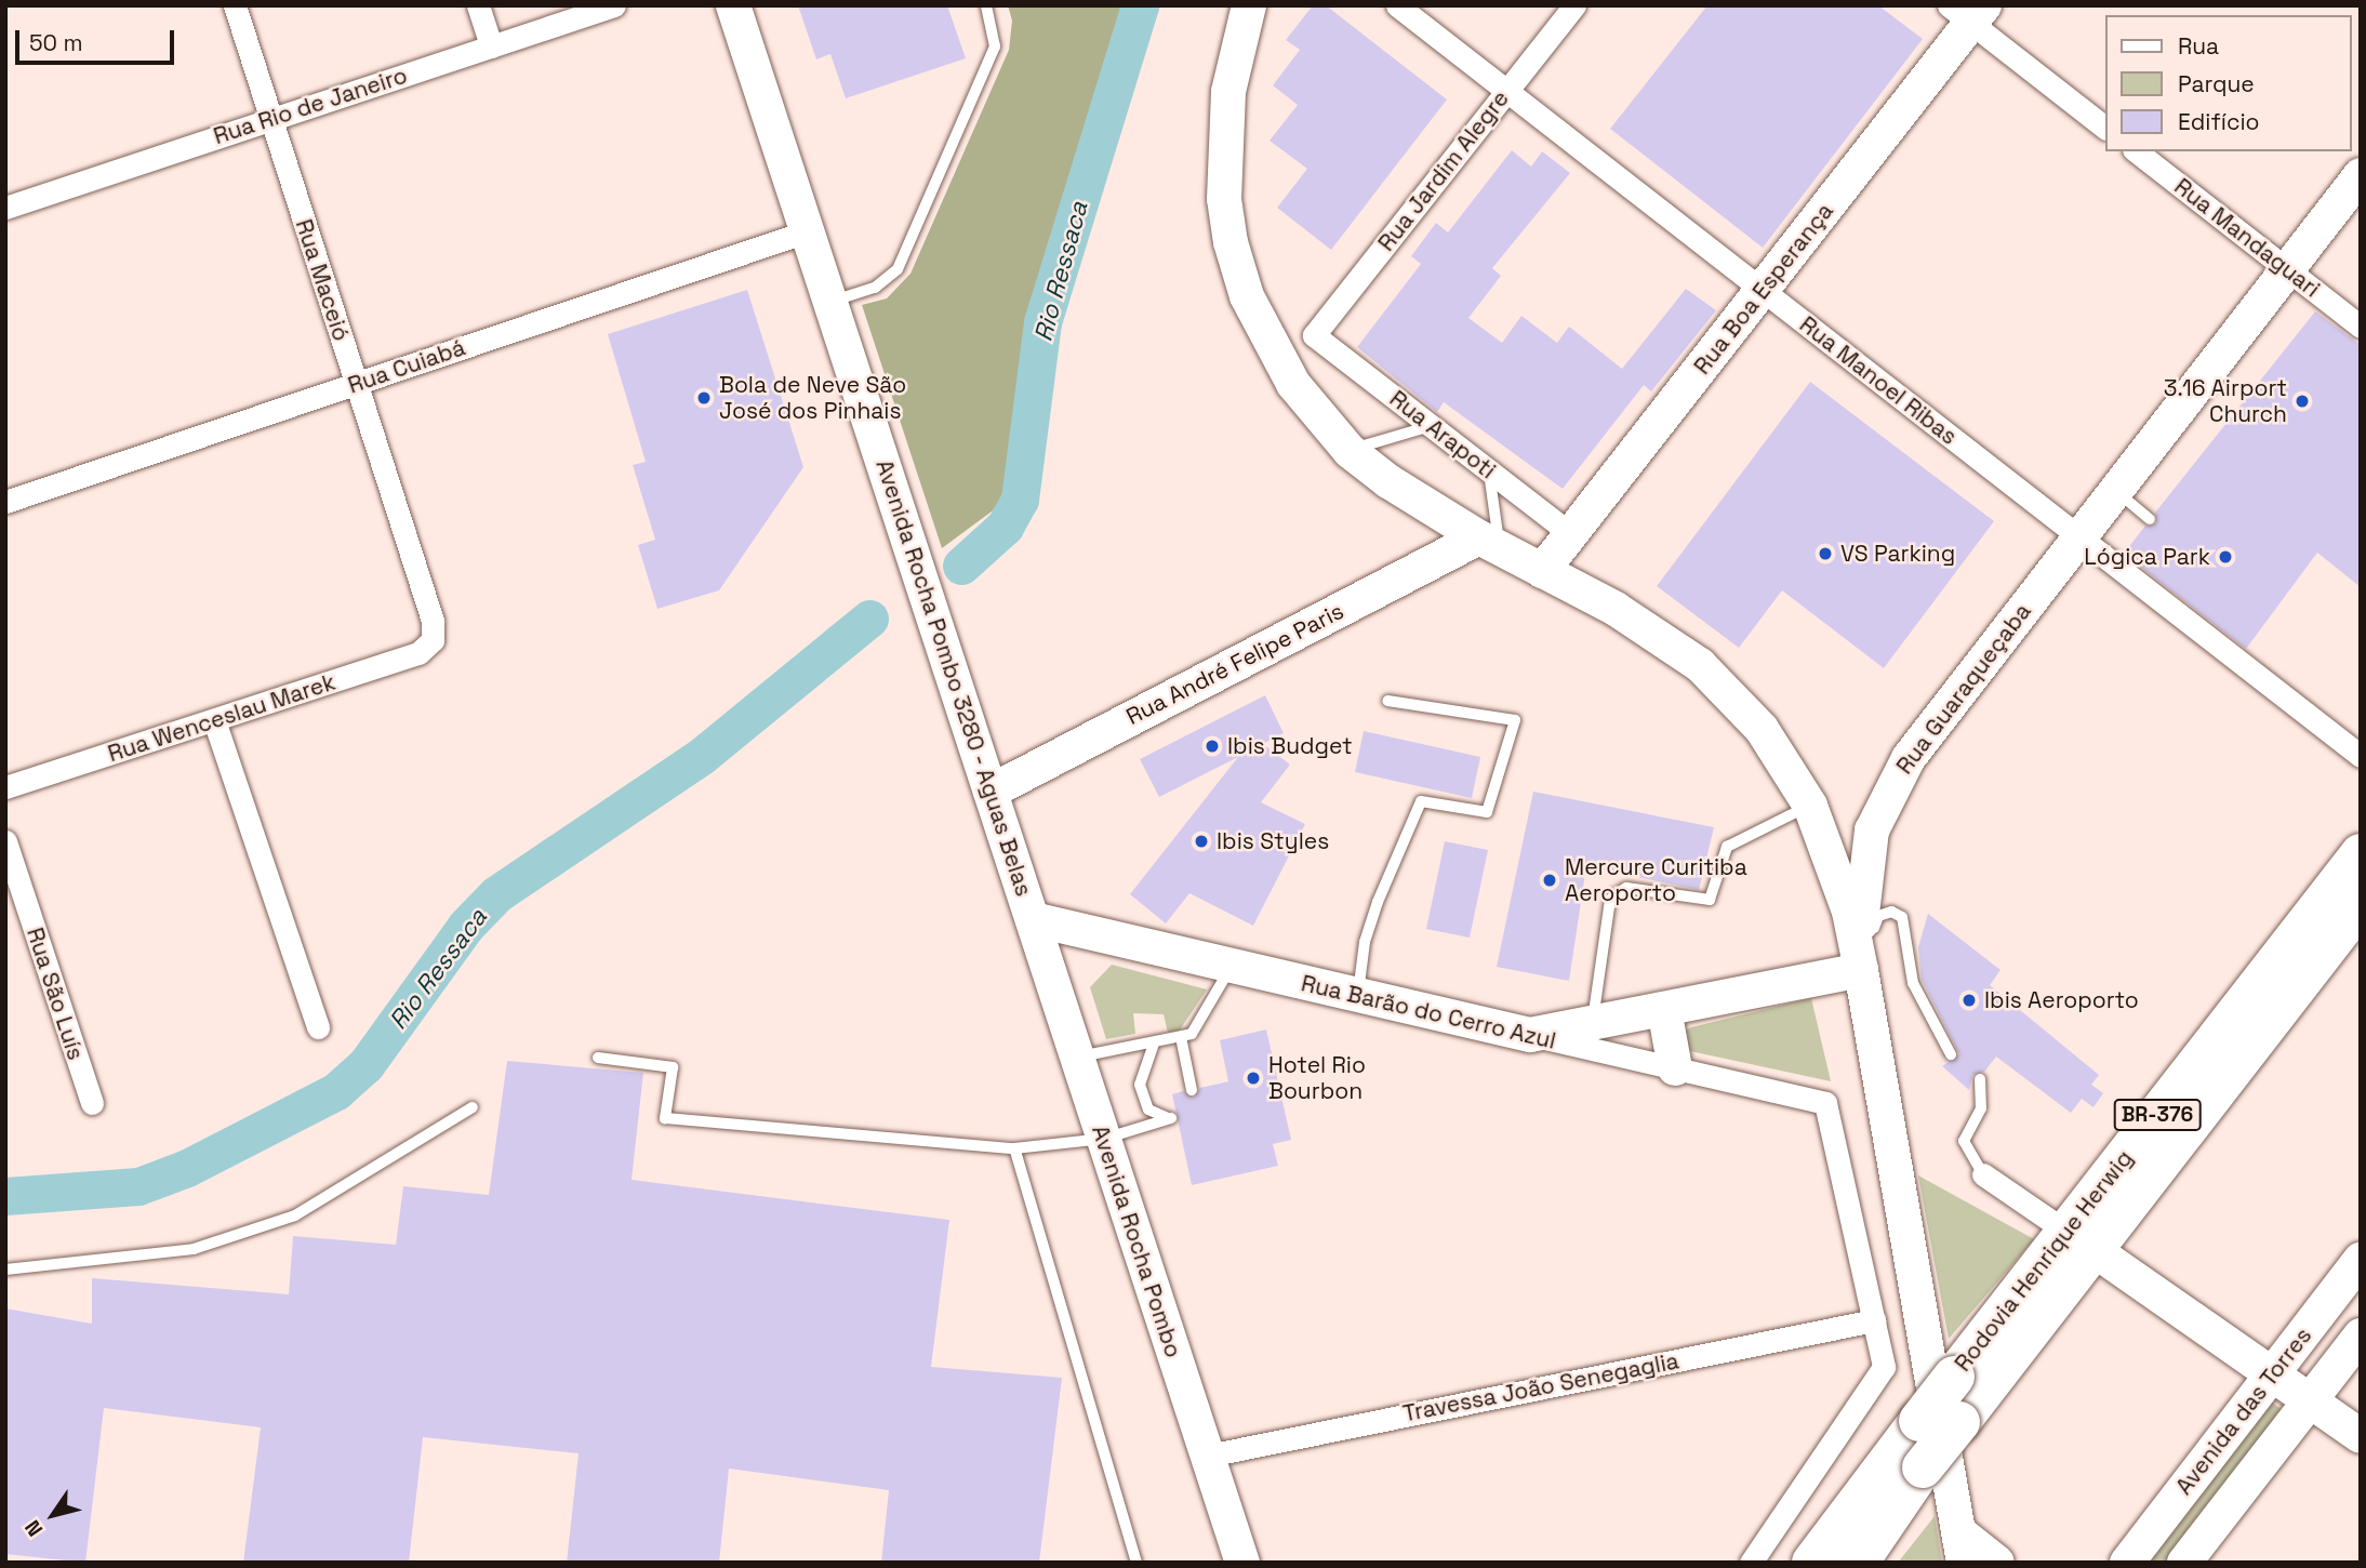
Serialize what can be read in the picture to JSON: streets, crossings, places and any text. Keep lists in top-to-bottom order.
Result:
{
  "streets": {
    "highway": ["BR-376", "Rodovia Henrique Herwig"],
    "main road": [
      "Rua Boa Esperança",
      "Rua André Felipe Paris",
      "Avenida Rocha Pombo 3280 - Aguas Belas",
      "Rua Guaraqueçaba",
      "Rua Barão do Cerro Azul",
      "Avenida Rocha Pombo",
      "Avenida das Torres"
    ],
    "street": [
      "Rua Rio de Janeiro",
      "Rua Jardim Alegre",
      "Rua Mandaguari",
      "Rua Maceió",
      "Rua Cuiabá",
      "Rua Manoel Ribas",
      "Rua Arapoti",
      "Rua Wenceslau Marek",
      "Rua São Luís",
      "Travessa João Senegaglia"
    ]
  },
  "crossings": [
    ["Rua Rio de Janeiro", "Rua Maceió"],
    ["Rua Jardim Alegre", "Rua Manoel Ribas"],
    ["Rua Jardim Alegre", "Rua Arapoti"],
    ["Rua Mandaguari", "Rua Guaraqueçaba"],
    ["Rua Maceió", "Rua Cuiabá"],
    ["Rua Maceió", "Rua Wenceslau Marek"],
    ["Rua Boa Esperança", "Rua Manoel Ribas"],
    ["Rua Boa Esperança", "Rua Arapoti"],
    ["Rua Cuiabá", "Avenida Rocha Pombo 3280 - Aguas Belas"],
    ["Rua Manoel Ribas", "Rua Guaraqueçaba"],
    ["Rua André Felipe Paris", "Avenida Rocha Pombo 3280 - Aguas Belas"],
    ["Avenida Rocha Pombo 3280 - Aguas Belas", "Rua Barão do Cerro Azul"],
    ["Avenida Rocha Pombo 3280 - Aguas Belas", "Avenida Rocha Pombo"],
    ["Rua Barão do Cerro Azul", "Avenida Rocha Pombo"],
    ["Rua Barão do Cerro Azul", "Travessa João Senegaglia"],
    ["Avenida Rocha Pombo", "Travessa João Senegaglia"]
  ],
  "water": ["Rio Ressaca"],
  "places": [
    "Bola de Neve São José dos Pinhais",
    "3.16 Airport Church",
    "VS Parking",
    "Lógica Park",
    "Ibis Budget",
    "Ibis Styles",
    "Mercure Curitiba Aeroporto",
    "Ibis Aeroporto",
    "Hotel Rio Bourbon"
  ],
  "legend": ["Rua", "Parque", "Edifício"],
  "scale_bar": "50 m",
  "north": "bottom left"
}
